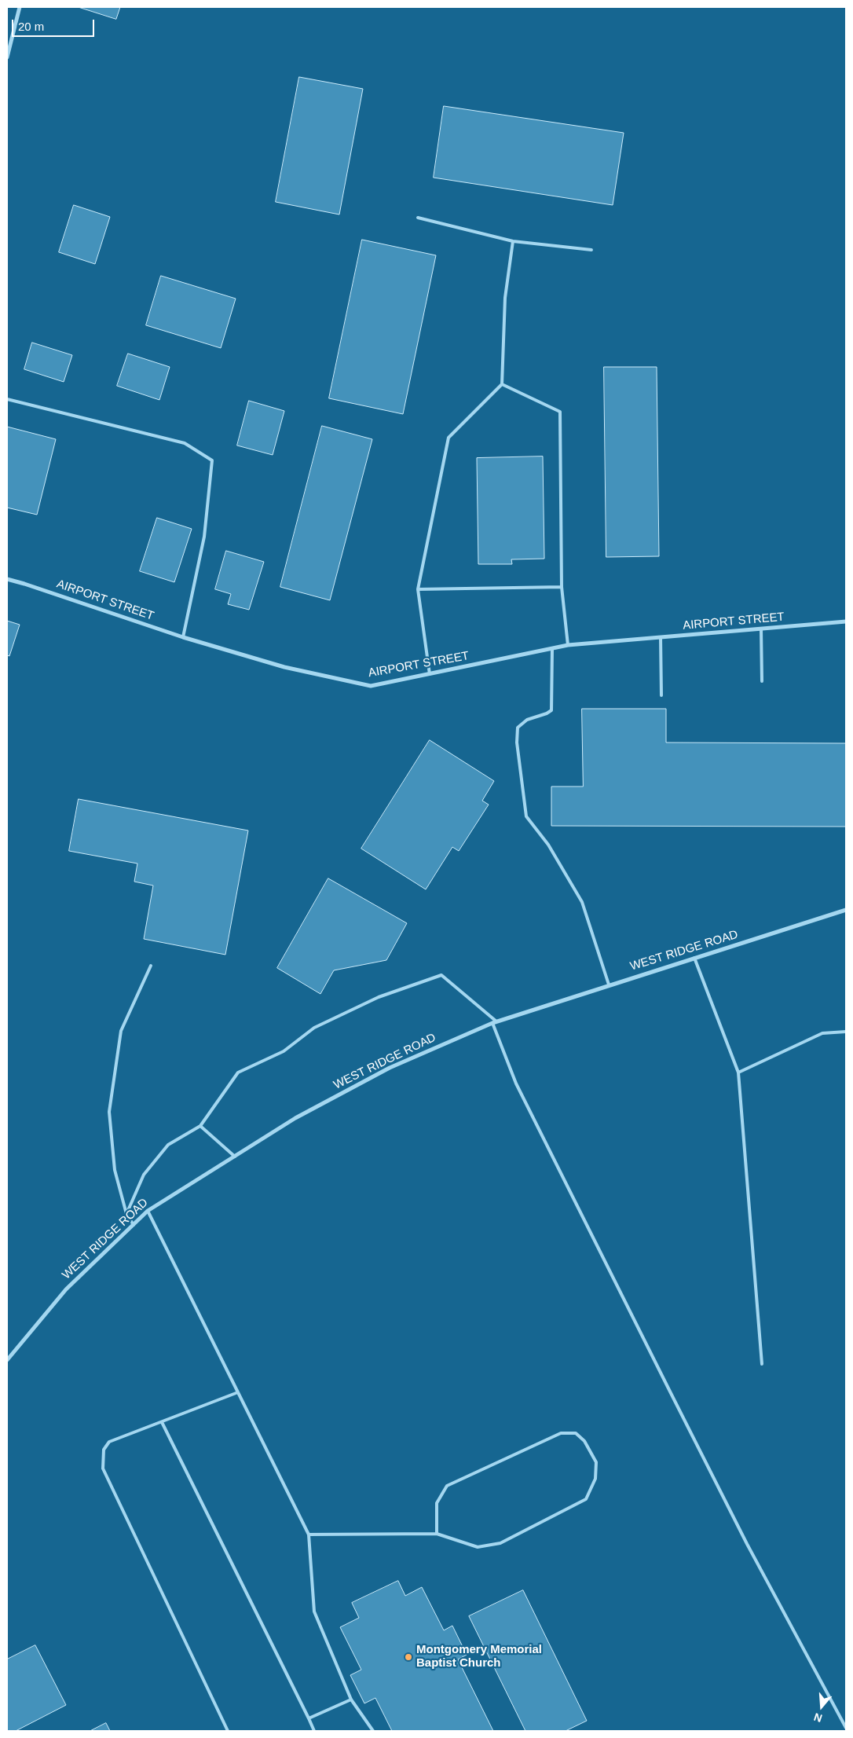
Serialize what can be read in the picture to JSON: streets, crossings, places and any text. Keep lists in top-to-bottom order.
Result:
{
  "streets": {
    "street": ["AIRPORT STREET", "WEST RIDGE ROAD"]
  },
  "places": ["Montgomery Memorial Baptist Church"],
  "scale_bar": "20 m",
  "north": "bottom"
}
